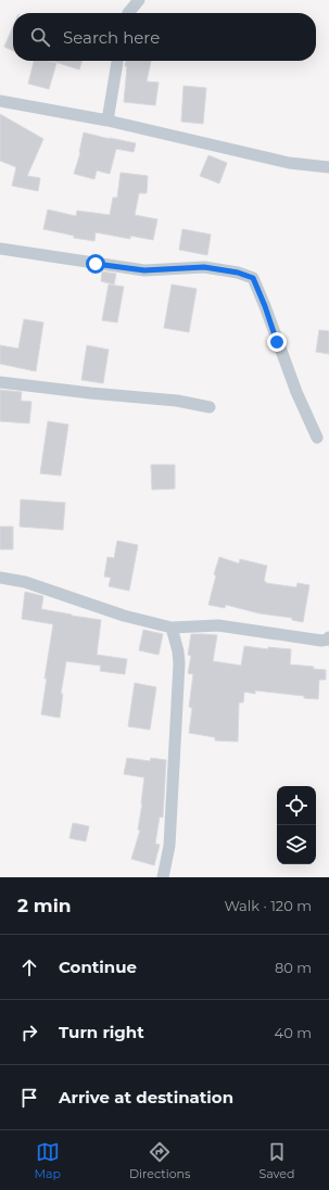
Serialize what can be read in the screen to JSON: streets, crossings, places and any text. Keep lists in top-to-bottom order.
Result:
{
  "page": {
    "search": "Search here",
    "heading": ["2 min", "Walk · 120 m"],
    "list": [
      ["Continue", "80 m"],
      ["Turn right", "40 m"],
      "Arrive at destination"
    ],
    "nav": ["Map", "Directions", "Saved"]
  }
}
